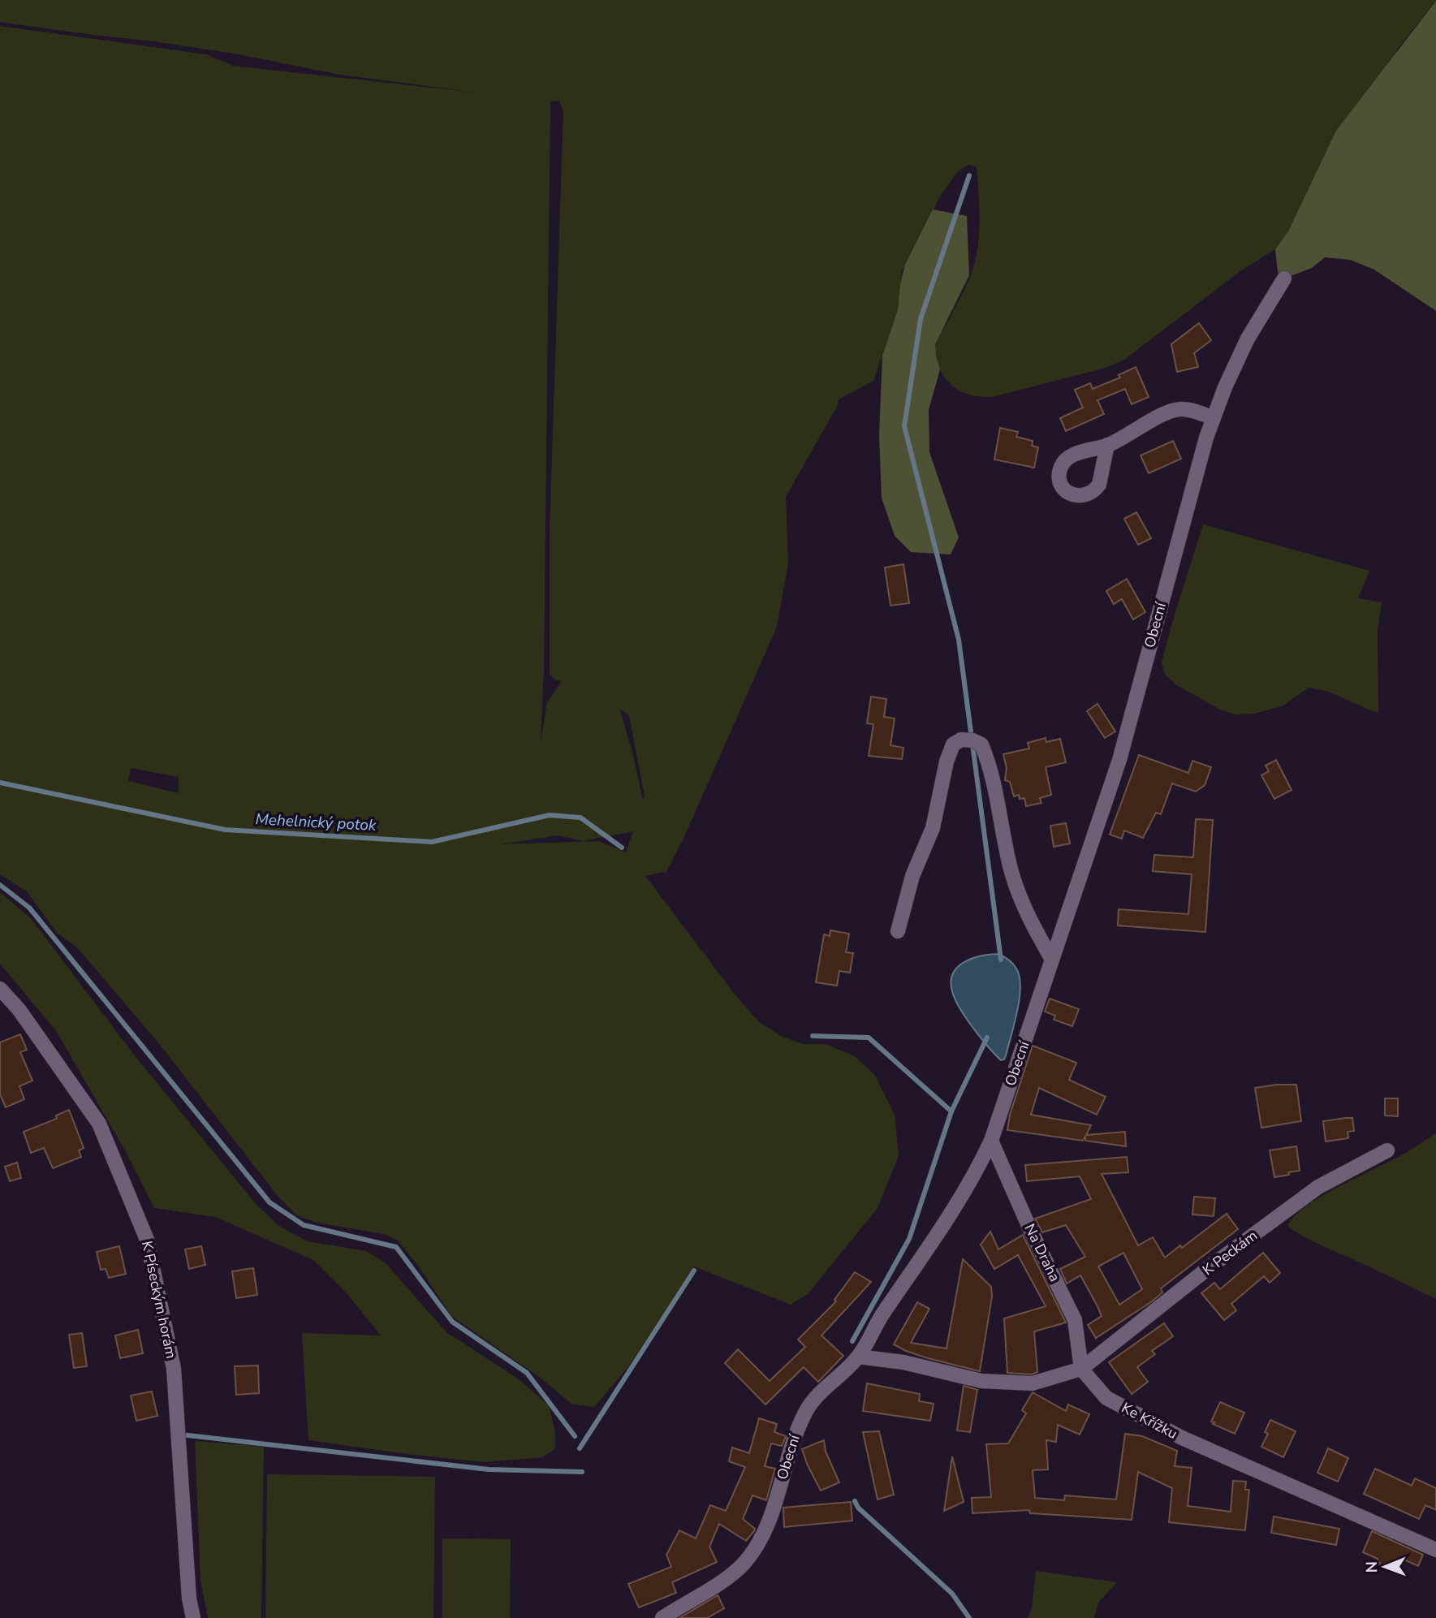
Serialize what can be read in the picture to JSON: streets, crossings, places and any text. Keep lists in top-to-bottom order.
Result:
{
  "streets": {
    "street": [
      "Obecní",
      "Na Draha",
      "K Peckám",
      "K Píseckým horám",
      "Ke Křížku"
    ]
  },
  "crossings": [
    ["Obecní", "Na Draha"],
    ["Na Draha", "K Peckám"],
    ["Na Draha", "Ke Křížku"],
    ["K Peckám", "Ke Křížku"]
  ],
  "water": ["Mehelnický potok"],
  "north": "left"
}
